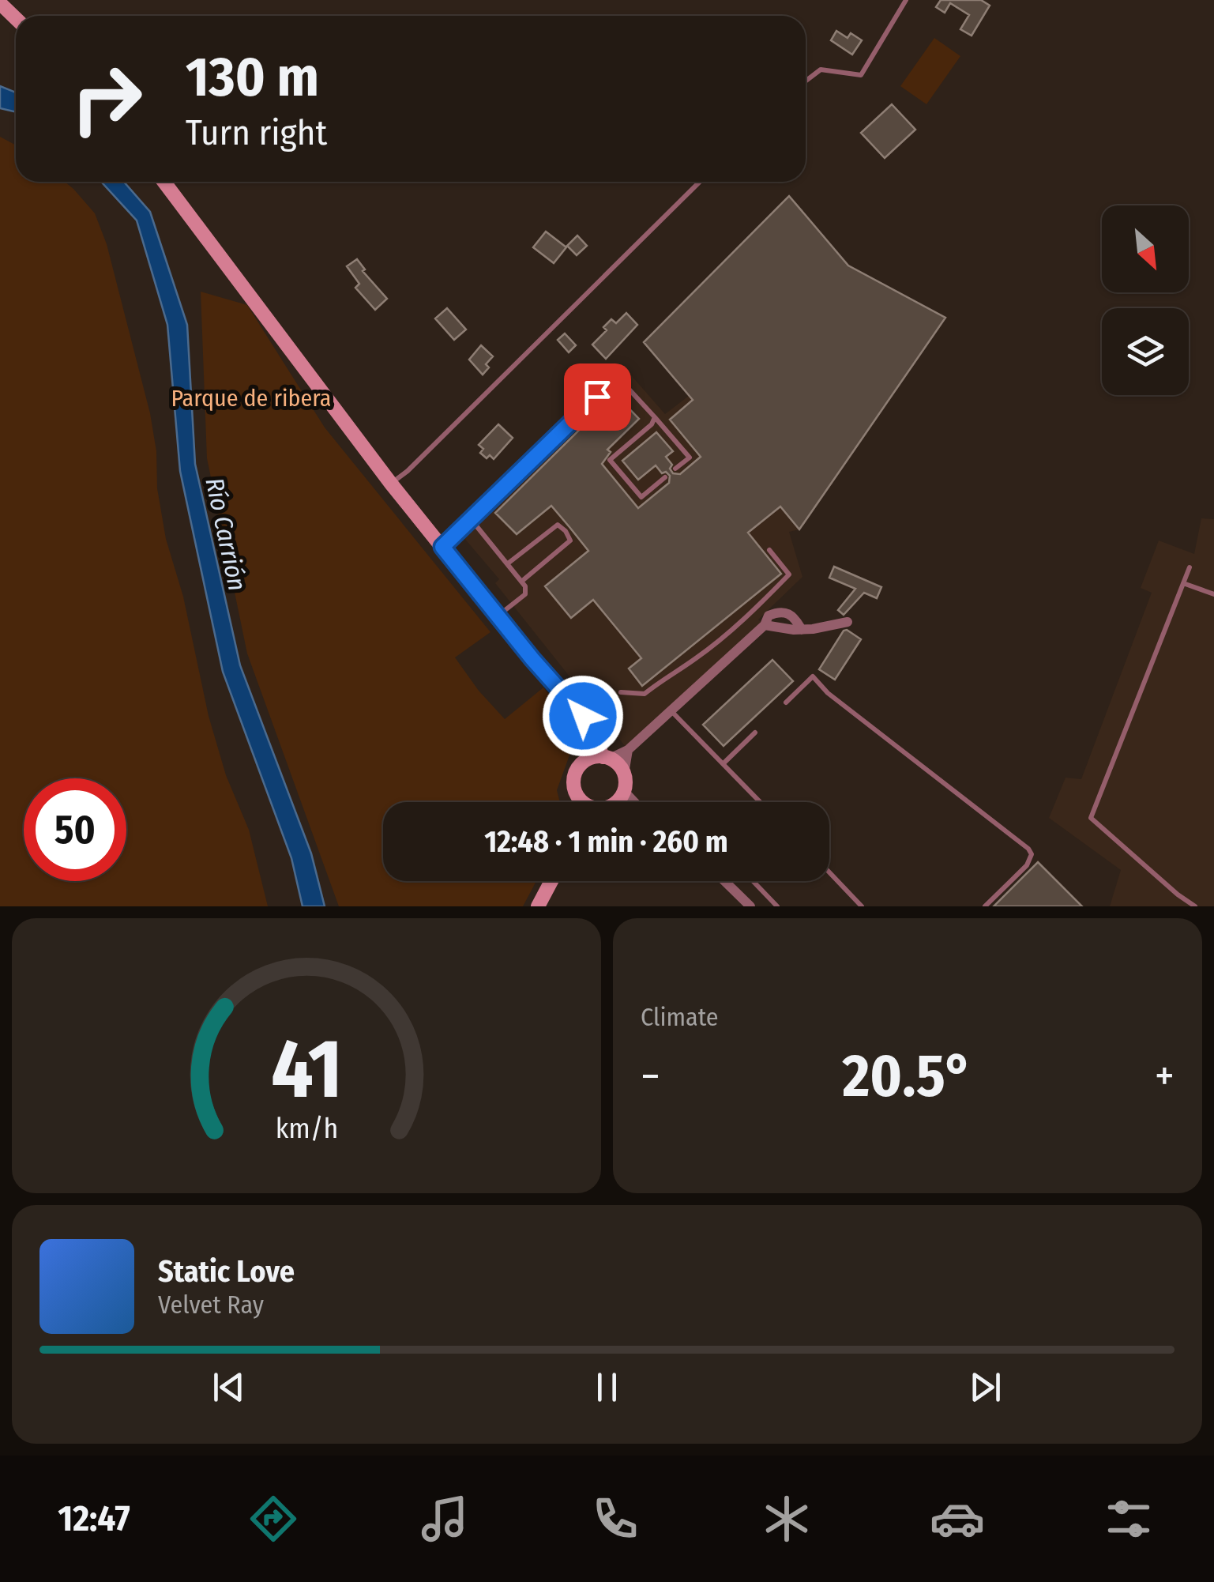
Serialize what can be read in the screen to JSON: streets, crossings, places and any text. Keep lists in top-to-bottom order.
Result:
{
  "water": ["Río Carrión"],
  "parks": ["Parque de ribera"],
  "north": "bottom right",
  "page": {
    "turn": ["130 m", "Turn right"],
    "limit": "50",
    "trip": "12:48 · 1 min · 260 m",
    "tile": "Climate",
    "heat": ["−", "20.5°", "+"],
    "song": ["Static Love", "Velvet Ray"],
    "tabs": "12:47",
    "gauge": ["41", "km/h"]
  }
}
